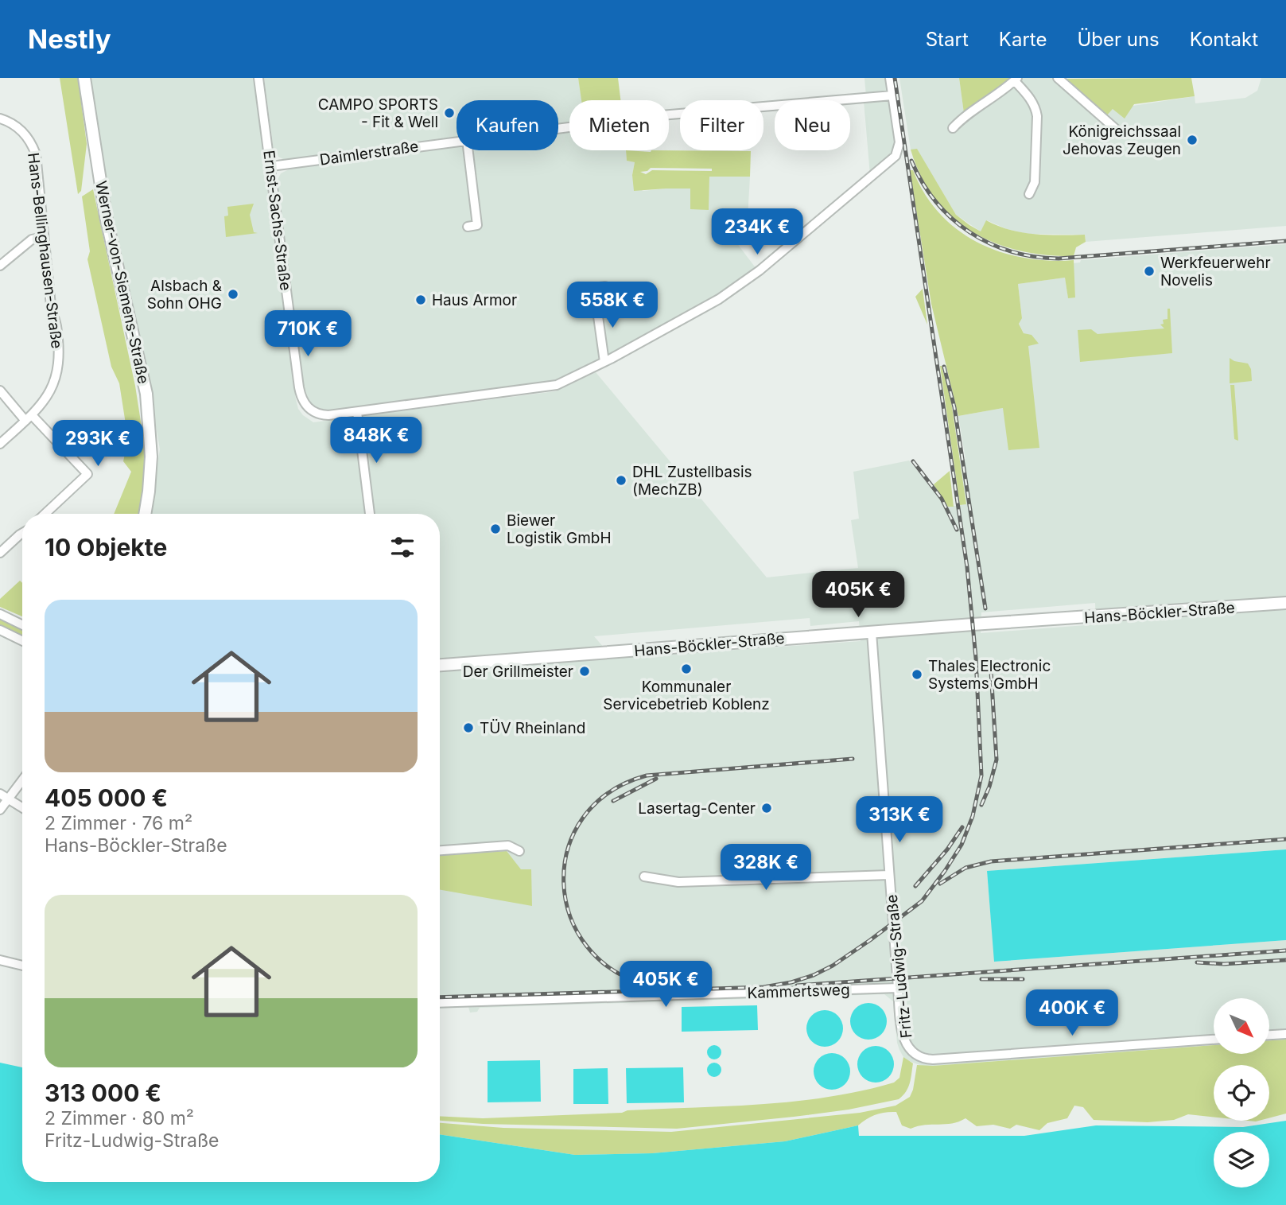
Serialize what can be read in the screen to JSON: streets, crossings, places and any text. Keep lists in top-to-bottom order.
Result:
{
  "streets": {
    "main road": ["Werner-von-Siemens-Straße", "Hans-Böckler-Straße"],
    "street": [
      "Daimlerstraße",
      "Ernst-Sachs-Straße",
      "Hans-Bellinghausen-Straße",
      "Fritz-Ludwig-Straße",
      "Kammertsweg"
    ]
  },
  "crossings": [
    ["Daimlerstraße", "Ernst-Sachs-Straße"],
    ["Hans-Böckler-Straße", "Fritz-Ludwig-Straße"],
    ["Fritz-Ludwig-Straße", "Kammertsweg"]
  ],
  "places": [
    "CAMPO SPORTS - Fit & Well",
    "Königreichssaal Jehovas Zeugen",
    "Werkfeuerwehr Novelis",
    "Alsbach & Sohn OHG",
    "Haus Armor",
    "DHL Zustellbasis (MechZB)",
    "Biewer Logistik GmbH",
    "Kommunaler Servicebetrieb Koblenz",
    "Der Grillmeister",
    "Thales Electronic Systems GmbH",
    "TÜV Rheinland",
    "Lasertag-Center"
  ],
  "north": "bottom right",
  "page": {
    "header": "Nestly",
    "nav": [
      "Start",
      "Karte",
      "Über uns",
      "Kontakt"
    ],
    "chip": [
      "Kaufen",
      "Mieten",
      "Filter",
      "Neu"
    ],
    "price": [
      "234K €",
      "558K €",
      "710K €",
      "848K €",
      "293K €",
      "405K €",
      "313K €",
      "328K €",
      "405K €",
      "400K €"
    ],
    "heading": "10 Objekte",
    "list": [
      {
        "name": "405 000 €",
        "note": "2 Zimmer · 76 m² · Hans-Böckler-Straße"
      },
      {
        "name": "313 000 €",
        "note": "2 Zimmer · 80 m² · Fritz-Ludwig-Straße"
      }
    ]
  }
}
